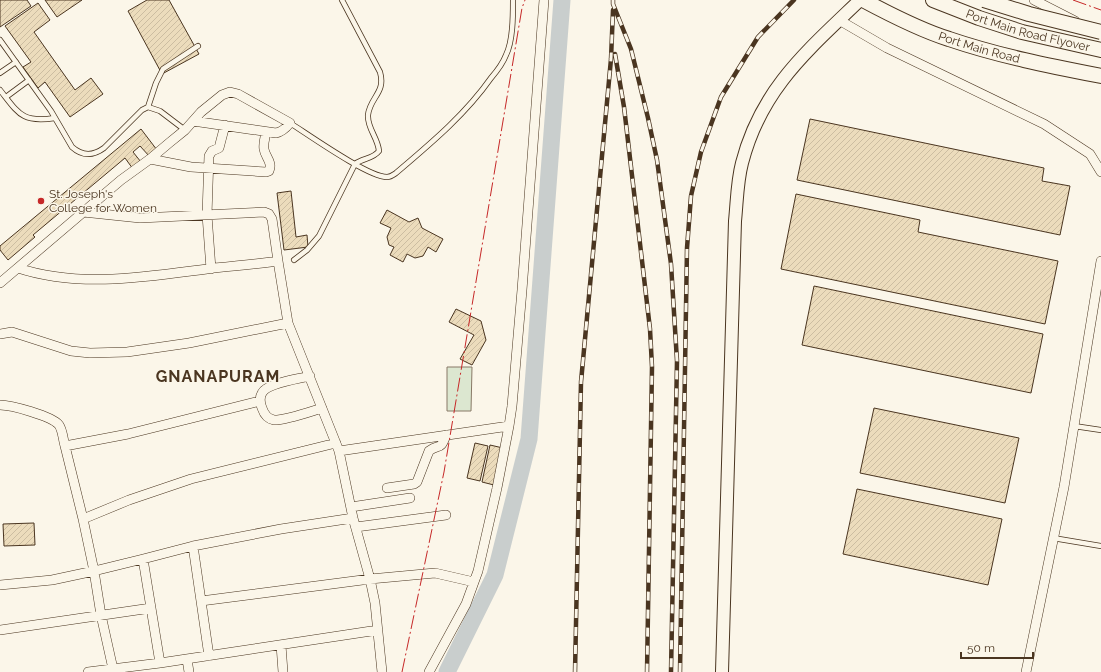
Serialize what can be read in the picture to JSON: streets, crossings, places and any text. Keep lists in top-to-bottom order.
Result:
{
  "streets": {
    "main road": ["Port Main Road Flyover", "Port Main Road"]
  },
  "districts": ["GNANAPURAM"],
  "places": ["St. Joseph's College for Women"],
  "scale_bar": "50 m"
}
